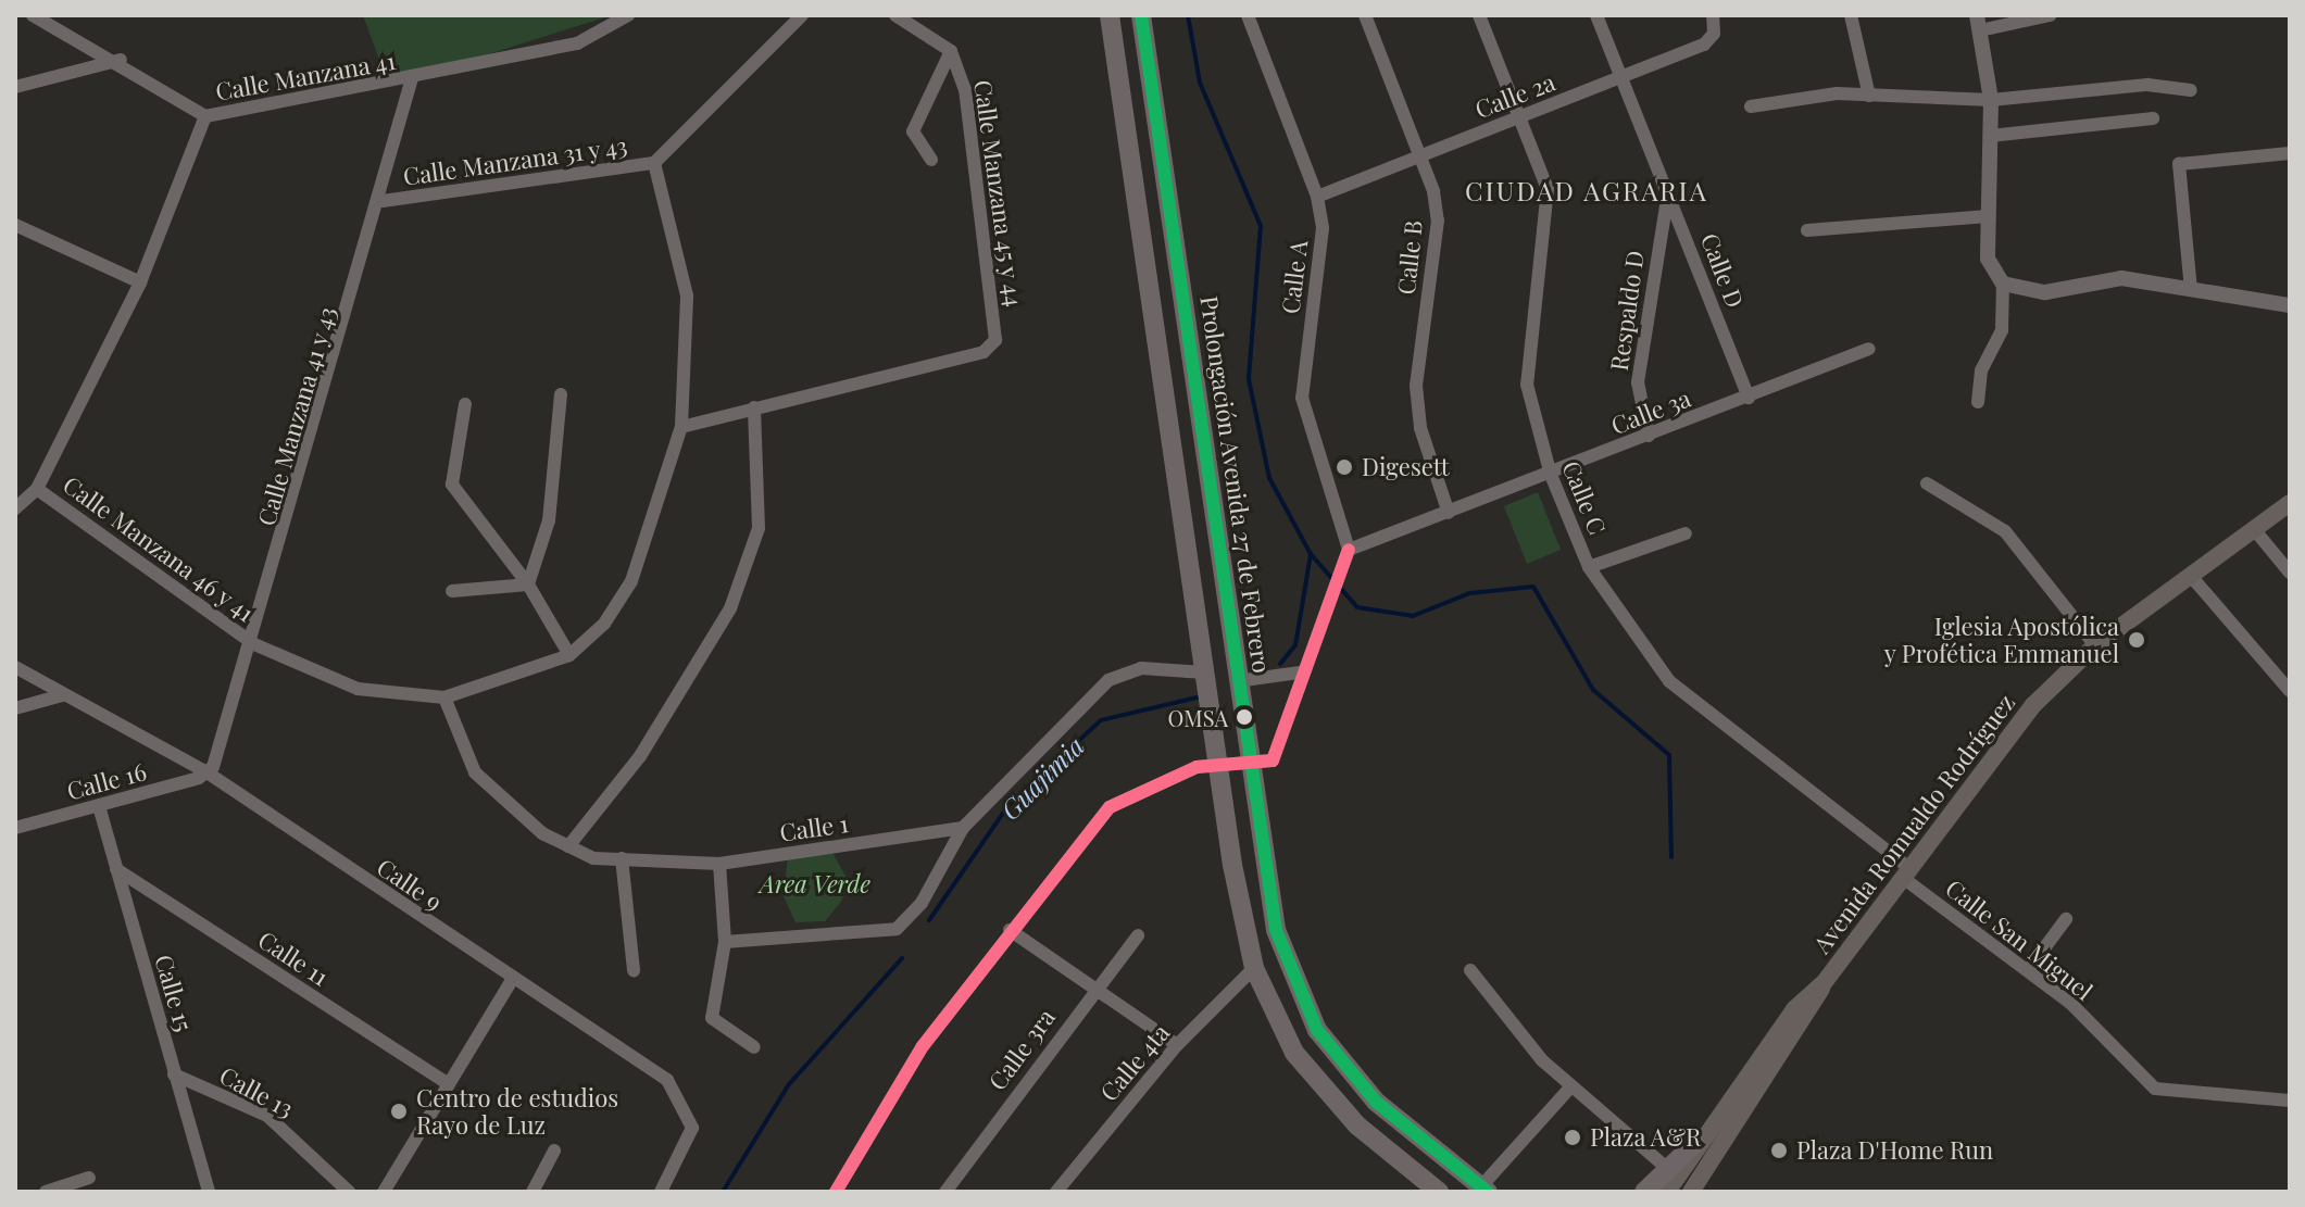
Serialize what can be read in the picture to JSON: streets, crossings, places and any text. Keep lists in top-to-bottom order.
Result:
{
  "streets": {
    "main road": ["Prolongación Avenida 27 de Febrero", "Avenida Romualdo Rodríguez"],
    "street": [
      "Calle Manzana 41",
      "Calle 2a",
      "Calle Manzana 31 y 43",
      "Calle Manzana 45 y 44",
      "Calle B",
      "Calle D",
      "Calle A",
      "Respaldo D",
      "Calle 3a",
      "Calle Manzana 41 y 43",
      "Calle C",
      "Calle Manzana 46 y 41",
      "Calle 16",
      "Calle 1",
      "Calle 9",
      "Calle San Miguel",
      "Calle 11",
      "Calle 15",
      "Calle 3ra",
      "Calle 4ta",
      "Calle 13"
    ]
  },
  "crossings": [
    ["Calle Manzana 41", "Calle Manzana 41 y 43"],
    ["Calle 2a", "Calle B"],
    ["Calle 2a", "Calle D"],
    ["Calle 2a", "Calle A"],
    ["Calle 2a", "Calle C"],
    ["Calle Manzana 31 y 43", "Calle Manzana 41 y 43"],
    ["Calle B", "Calle 3a"],
    ["Calle D", "Respaldo D"],
    ["Calle D", "Calle 3a"],
    ["Calle A", "Calle 3a"],
    ["Respaldo D", "Calle 3a"],
    ["Calle 3a", "Calle C"],
    ["Calle Manzana 41 y 43", "Calle Manzana 46 y 41"],
    ["Calle Manzana 41 y 43", "Calle 16"],
    ["Calle Manzana 41 y 43", "Calle 9"],
    ["Calle C", "Avenida Romualdo Rodríguez"],
    ["Calle C", "Calle San Miguel"],
    ["Calle Manzana 46 y 41", "Calle 1"],
    ["Calle 16", "Calle 9"],
    ["Calle 16", "Calle 15"],
    ["Avenida Romualdo Rodríguez", "Calle San Miguel"],
    ["Calle 11", "Calle 15"],
    ["Calle 15", "Calle 13"]
  ],
  "districts": ["CIUDAD AGRARIA"],
  "water": ["Guajimia"],
  "parks": ["Area Verde"],
  "places": [
    "Digesett",
    "Iglesia Apostólica y Profética Emmanuel",
    "OMSA",
    "Centro de estudios Rayo de Luz",
    "Plaza A&R",
    "Plaza D'Home Run"
  ]
}
